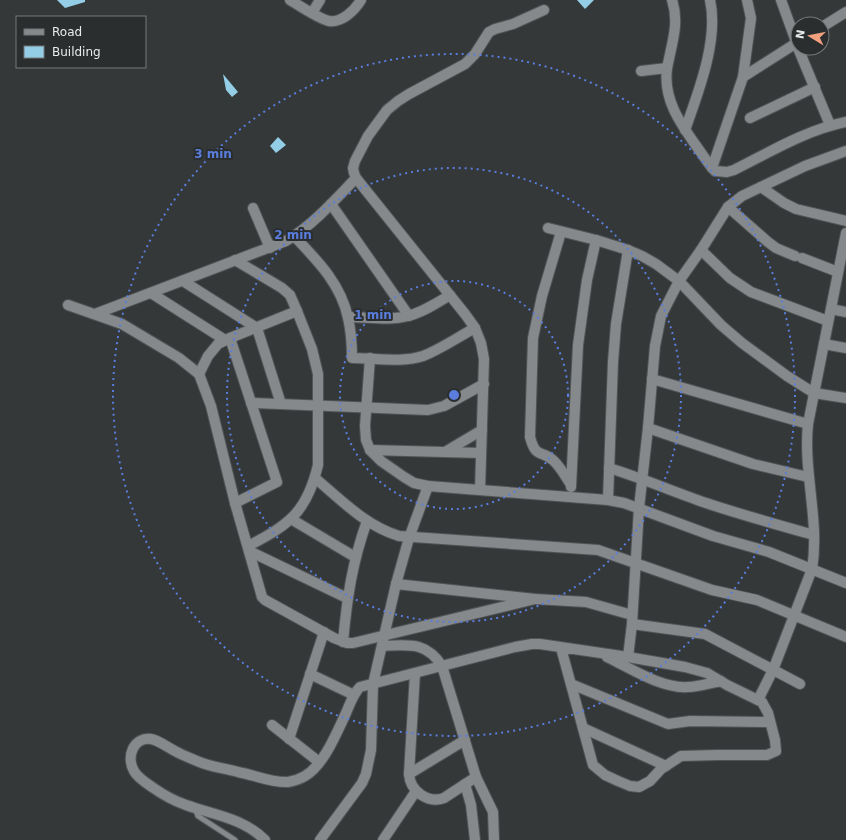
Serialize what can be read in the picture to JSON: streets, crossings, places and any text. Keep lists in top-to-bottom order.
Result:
{
  "legend": ["Road", "Building"],
  "north": "left",
  "rings": ["3 min", "2 min", "1 min"]
}
